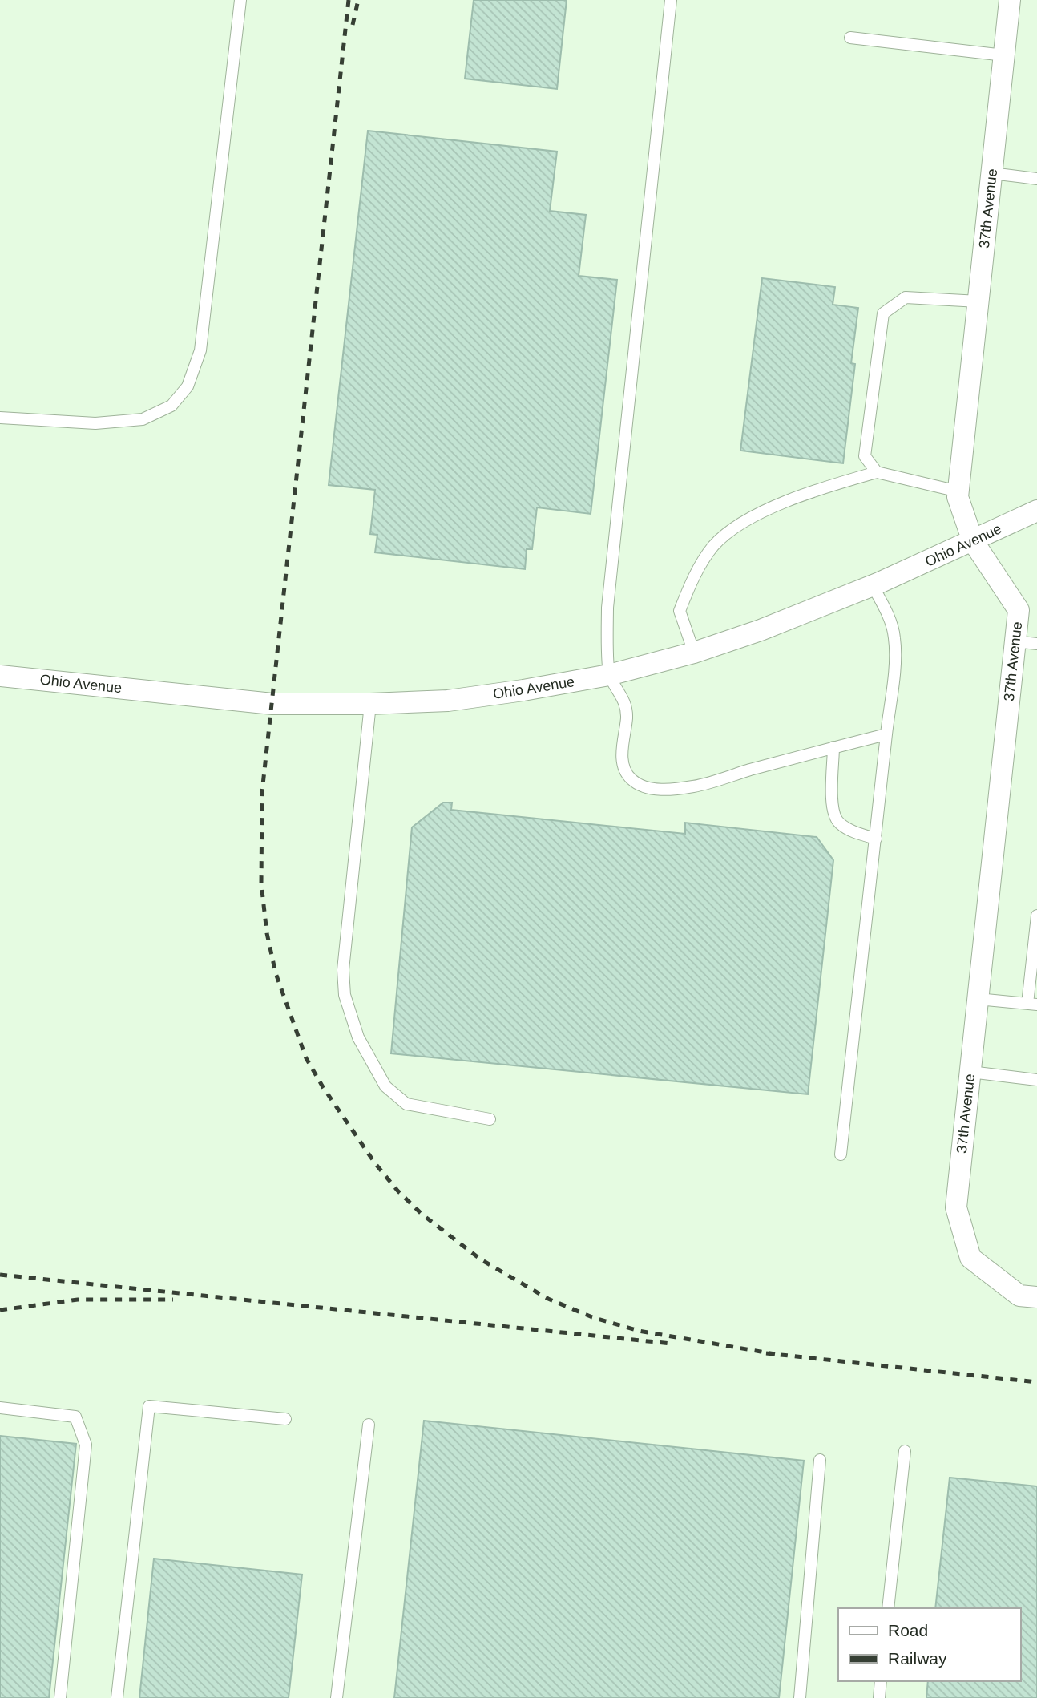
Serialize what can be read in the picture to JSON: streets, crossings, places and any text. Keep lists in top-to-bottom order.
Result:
{
  "streets": {
    "street": ["37th Avenue", "Ohio Avenue"]
  },
  "crossings": [
    ["37th Avenue", "Ohio Avenue"]
  ],
  "legend": ["Road", "Railway"]
}
